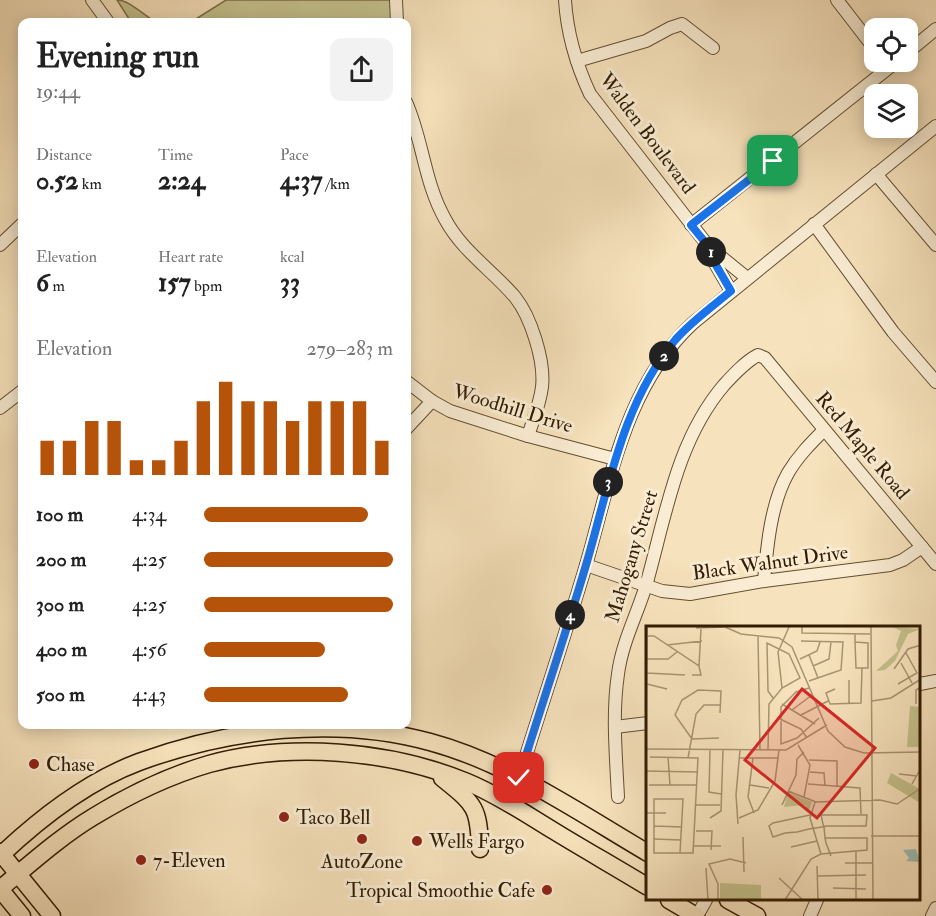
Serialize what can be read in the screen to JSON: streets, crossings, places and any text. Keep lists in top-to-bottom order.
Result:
{
  "streets": {
    "street": [
      "Walden Boulevard",
      "Woodhill Drive",
      "Red Maple Road",
      "Mahogany Street",
      "Black Walnut Drive"
    ]
  },
  "crossings": [
    ["Red Maple Road", "Mahogany Street"],
    ["Red Maple Road", "Black Walnut Drive"],
    ["Mahogany Street", "Black Walnut Drive"]
  ],
  "places": [
    "Chase",
    "Taco Bell",
    "AutoZone",
    "Wells Fargo",
    "7-Eleven",
    "Tropical Smoothie Cafe"
  ],
  "page": {
    "heading": ["Evening run", "19:44"],
    "stats": [
      ["Distance", "0.52 km"],
      ["Time", "2:24"],
      ["Pace", "4:37 /km"],
      ["Elevation", "6 m"],
      ["Heart rate", "157 bpm"],
      ["kcal", "33"]
    ],
    "pins": [
      "1",
      "2",
      "3",
      "4"
    ],
    "chart": ["Elevation", "279–283 m"],
    "list": [
      {
        "name": "100 m",
        "note": "4:34"
      },
      {
        "name": "200 m",
        "note": "4:25"
      },
      {
        "name": "300 m",
        "note": "4:25"
      },
      {
        "name": "400 m",
        "note": "4:56"
      },
      {
        "name": "500 m",
        "note": "4:43"
      }
    ]
  }
}
